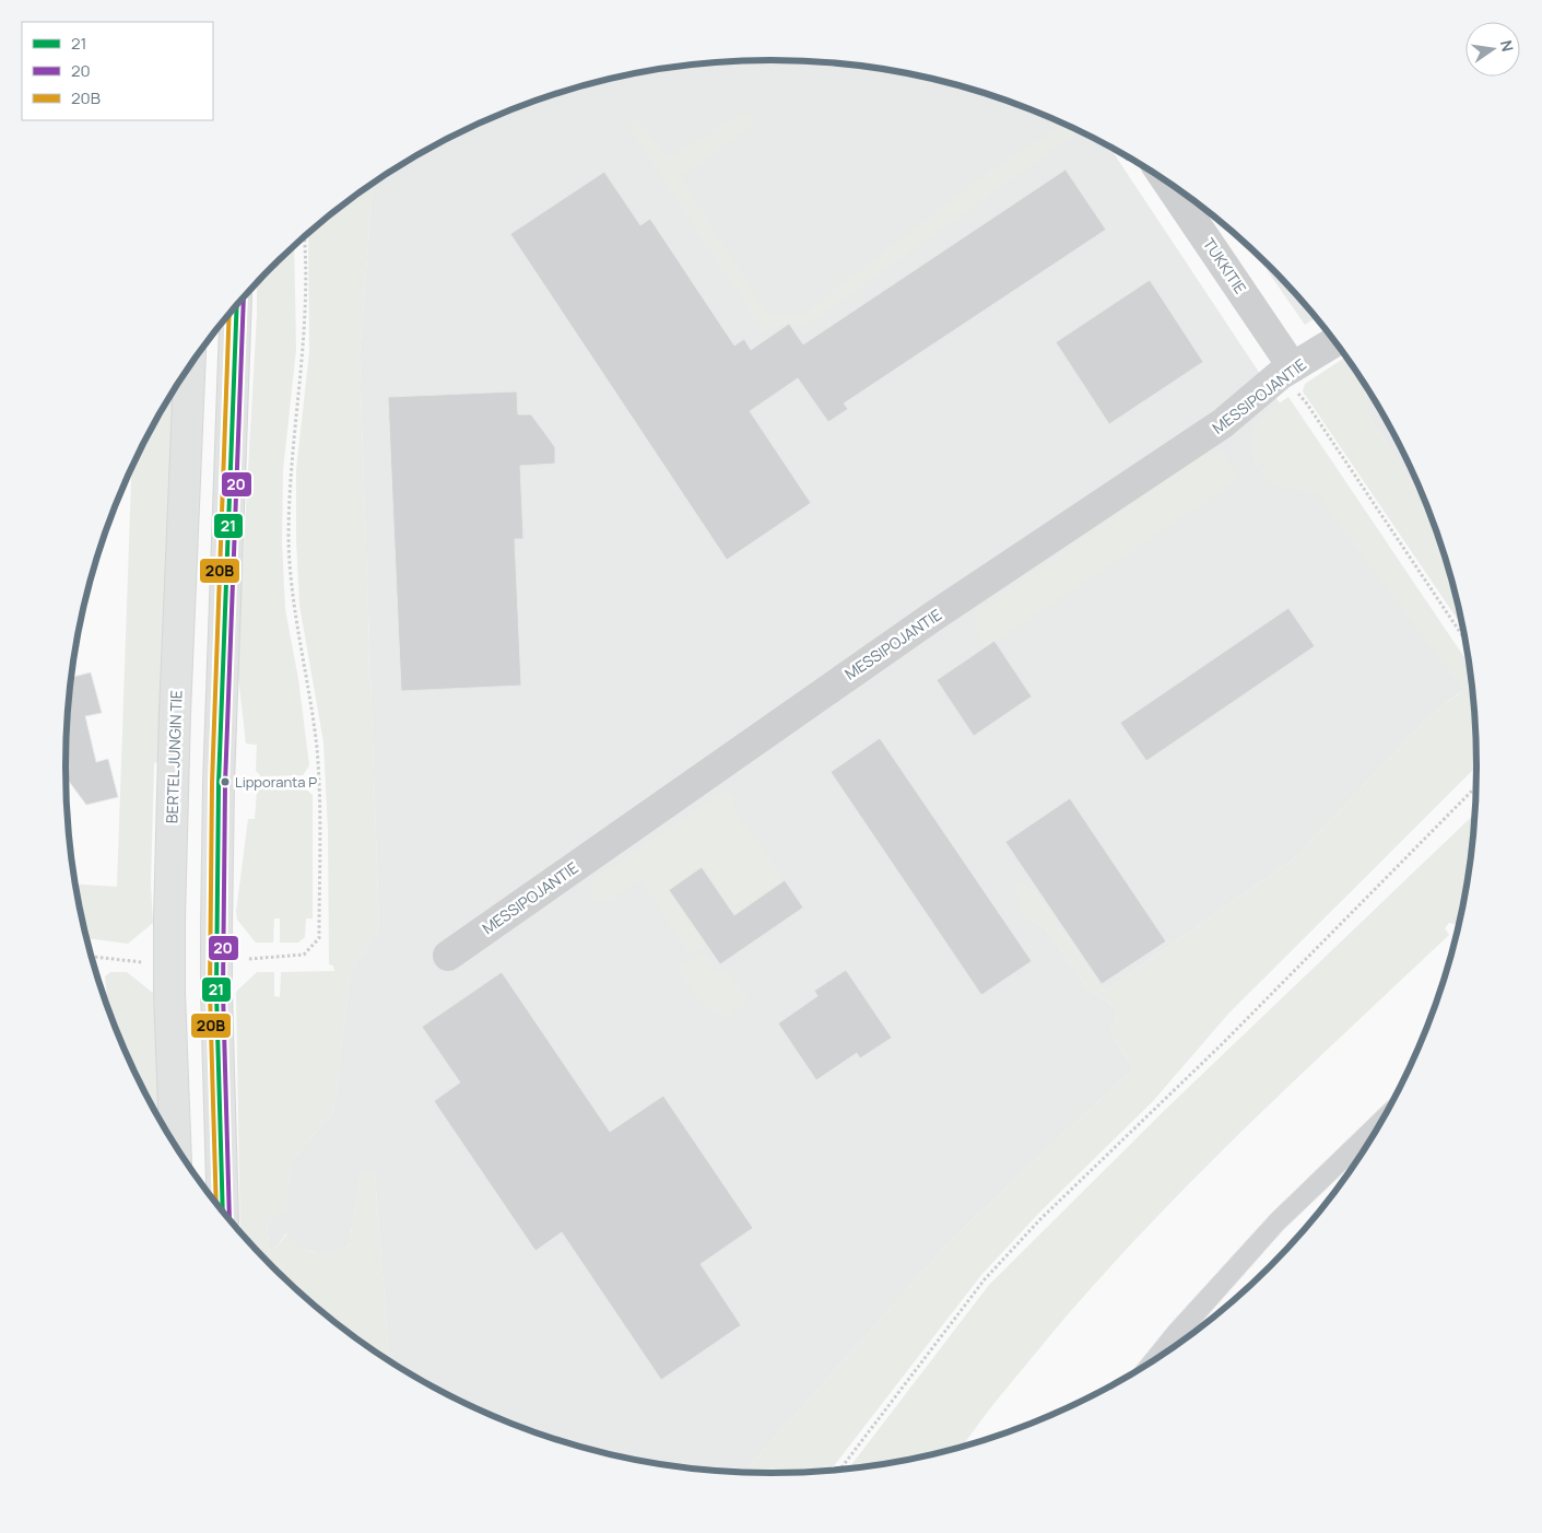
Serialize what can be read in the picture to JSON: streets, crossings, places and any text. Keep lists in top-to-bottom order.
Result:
{
  "streets": {
    "main road": ["BERTEL JUNGIN TIE"],
    "street": ["TUKKITIE", "MESSIPOJANTIE"]
  },
  "crossings": [
    ["TUKKITIE", "MESSIPOJANTIE"]
  ],
  "places": ["Lipporanta P"],
  "lines": ["transit line 20", "transit line 21", "transit line 20B"],
  "legend": ["21", "20", "20B"],
  "north": "right"
}
